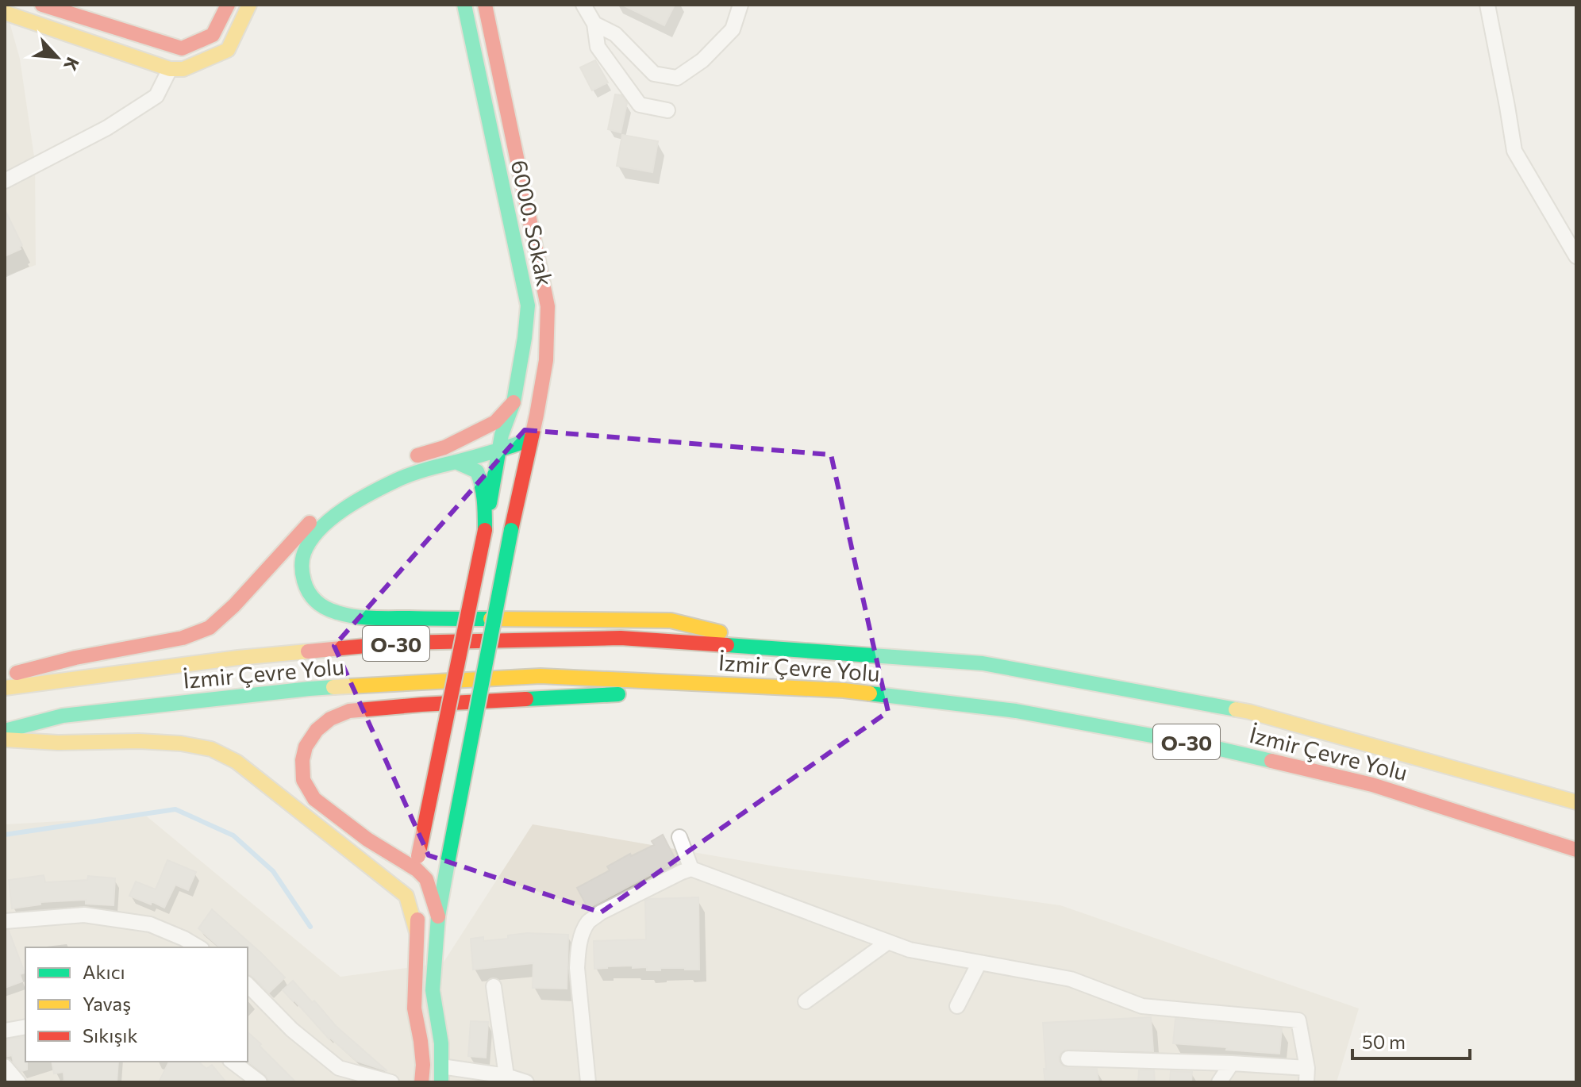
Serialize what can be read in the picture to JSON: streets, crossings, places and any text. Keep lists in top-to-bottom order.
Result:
{
  "streets": {
    "main road": ["6000. Sokak", "O-30", "İzmir Çevre Yolu"]
  },
  "legend": ["Akıcı", "Yavaş", "Sıkışık"],
  "scale_bar": "50 m",
  "north": "bottom right"
}
